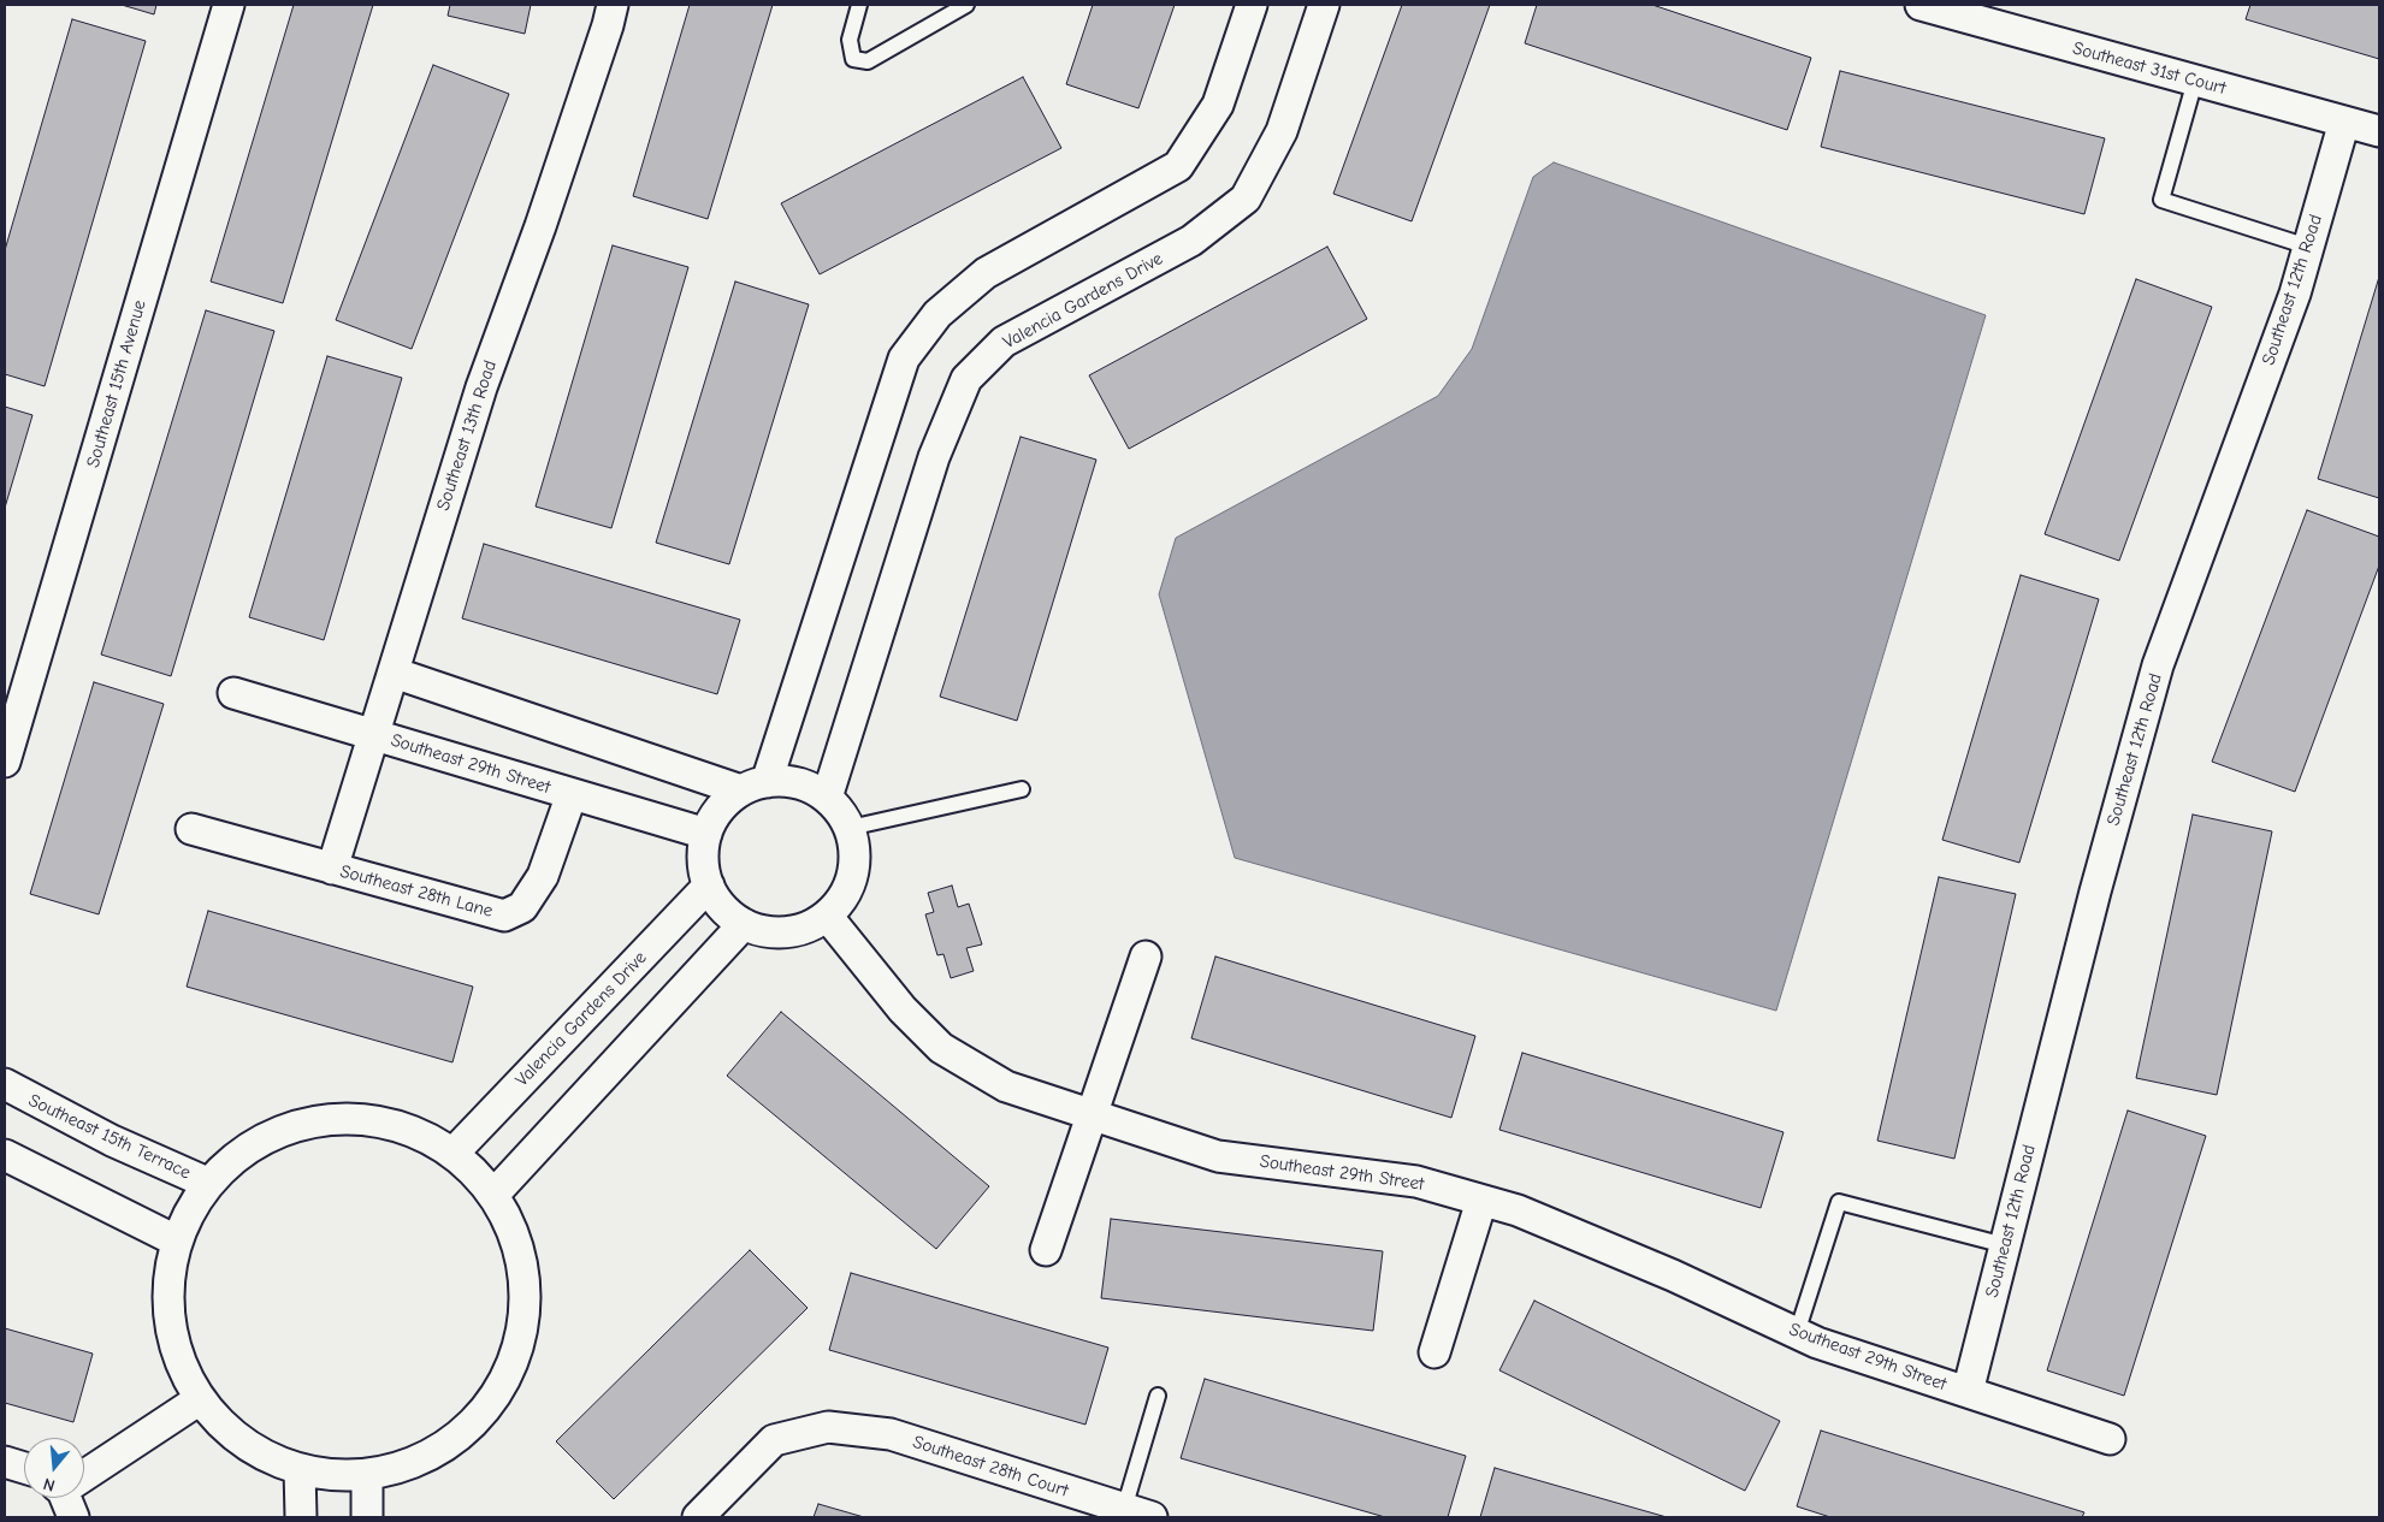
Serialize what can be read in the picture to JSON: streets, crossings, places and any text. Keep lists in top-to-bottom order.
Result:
{
  "streets": {
    "street": [
      "Southeast 31st Court",
      "Southeast 12th Road",
      "Valencia Gardens Drive",
      "Southeast 15th Avenue",
      "Southeast 13th Road",
      "Southeast 29th Street",
      "Southeast 28th Lane",
      "Southeast 15th Terrace",
      "Southeast 28th Court"
    ]
  },
  "crossings": [
    ["Southeast 31st Court", "Southeast 12th Road"],
    ["Southeast 12th Road", "Southeast 29th Street"],
    ["Valencia Gardens Drive", "Southeast 29th Street"],
    ["Southeast 13th Road", "Southeast 29th Street"],
    ["Southeast 13th Road", "Southeast 28th Lane"],
    ["Southeast 29th Street", "Southeast 28th Lane"]
  ],
  "north": "bottom"
}
